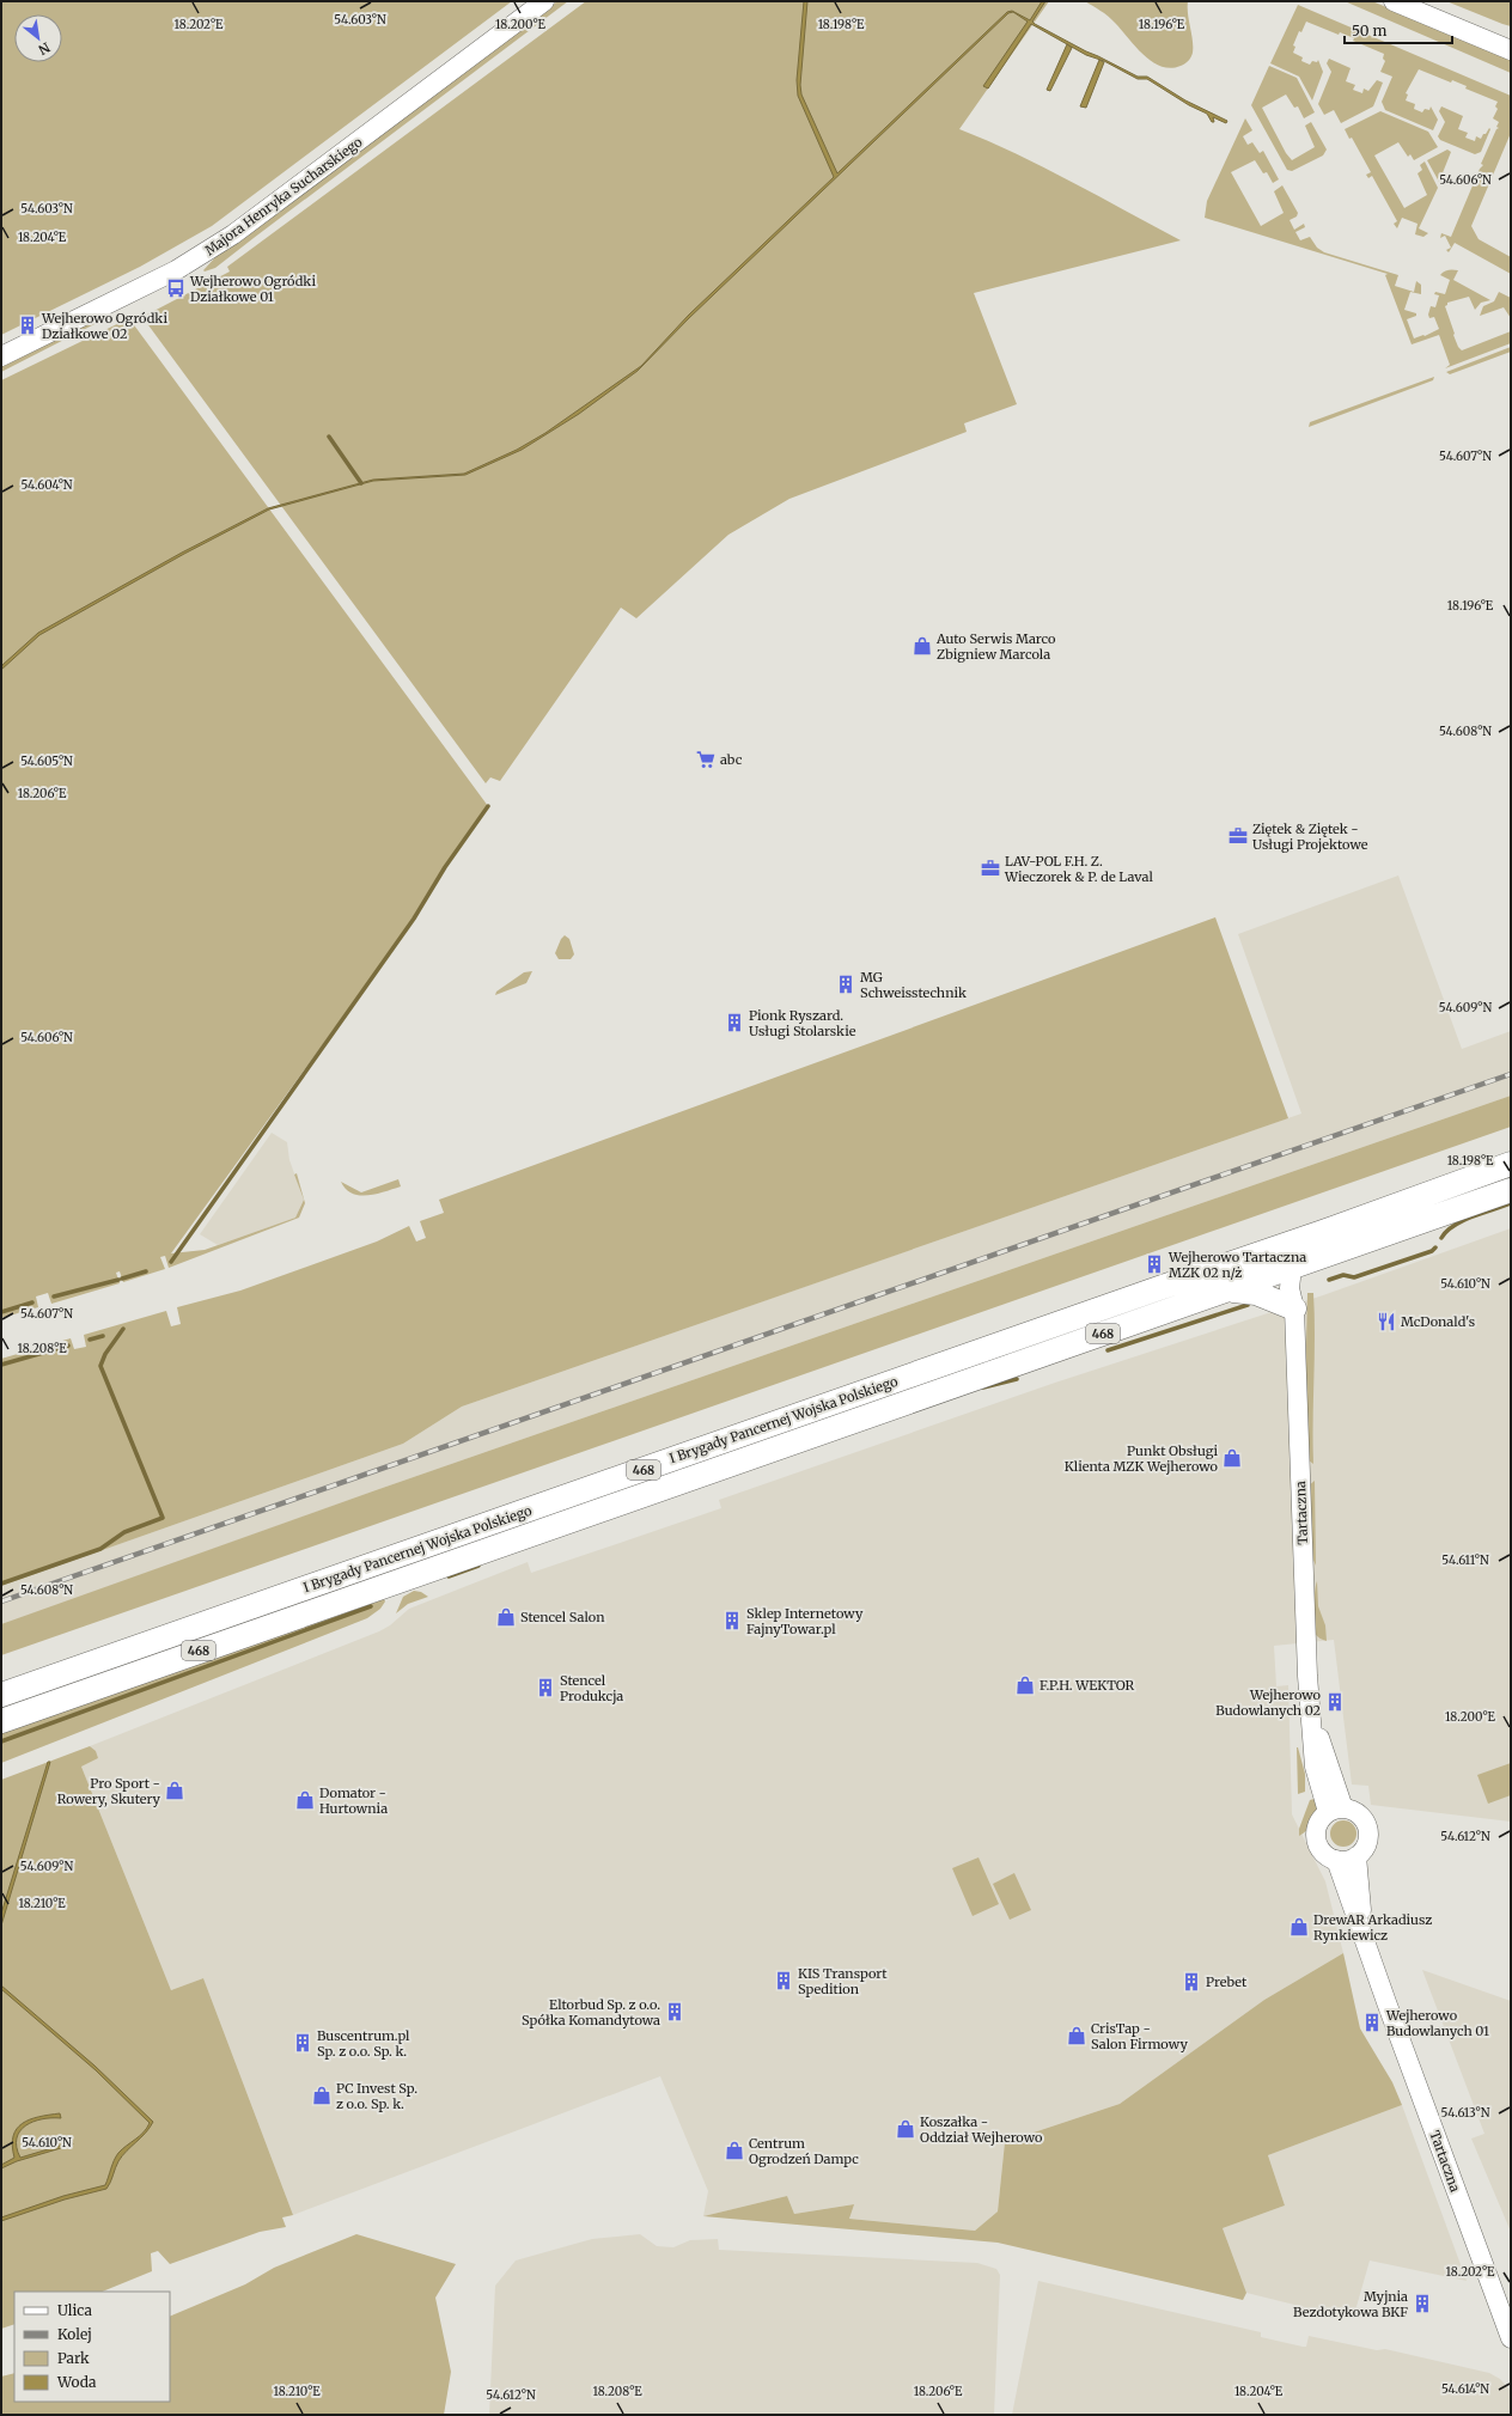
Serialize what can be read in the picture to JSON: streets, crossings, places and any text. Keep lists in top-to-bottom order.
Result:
{
  "streets": {
    "main road": ["468", "I Brygady Pancernej Wojska Polskiego"],
    "street": ["Majora Henryka Sucharskiego", "Tartaczna"]
  },
  "crossings": [
    ["I Brygady Pancernej Wojska Polskiego", "Tartaczna"]
  ],
  "places": {
    "bus stop": ["Wejherowo Ogródki Działkowe 01"],
    "building": [
      "Wejherowo Ogródki Działkowe 02",
      "MG Schweisstechnik",
      "Pionk Ryszard. Usługi Stolarskie",
      "Wejherowo Tartaczna MZK 02 n/ż",
      "Sklep Internetowy FajnyTowar.pl",
      "Stencel Produkcja",
      "Wejherowo Budowlanych 02",
      "KIS Transport Spedition",
      "Prebet",
      "Eltorbud Sp. z o.o. Spółka Komandytowa",
      "Wejherowo Budowlanych 01",
      "Buscentrum.pl Sp. z o.o. Sp. k.",
      "Myjnia Bezdotykowa BKF"
    ],
    "shop": [
      "Auto Serwis Marco Zbigniew Marcola",
      "Punkt Obsługi Klienta MZK Wejherowo",
      "Stencel Salon",
      "F.P.H. WEKTOR",
      "Pro Sport - Rowery, Skutery",
      "Domator - Hurtownia",
      "DrewAR Arkadiusz Rynkiewicz",
      "CrisTap - Salon Firmowy",
      "PC Invest Sp. z o.o. Sp. k.",
      "Koszałka - Oddział Wejherowo",
      "Centrum Ogrodzeń Dampc"
    ],
    "supermarket": ["abc"],
    "office": ["Ziętek & Ziętek - Usługi Projektowe", "LAV-POL F.H. Z. Wieczorek & P. de Laval"],
    "restaurant": ["McDonald's"]
  },
  "legend": [
    "Ulica",
    "Kolej",
    "Park",
    "Woda"
  ],
  "scale_bar": "50 m",
  "north": "bottom right",
  "coordinates": [
    "54.603°N",
    "18.198°E",
    "18.202°E",
    "18.200°E",
    "18.196°E",
    "54.606°N",
    "18.204°E",
    "54.607°N",
    "54.604°N",
    "54.608°N",
    "54.605°N",
    "18.206°E",
    "54.609°N",
    "54.610°N",
    "18.208°E",
    "54.611°N",
    "54.612°N",
    "18.210°E",
    "54.613°N",
    "54.614°N"
  ]
}
